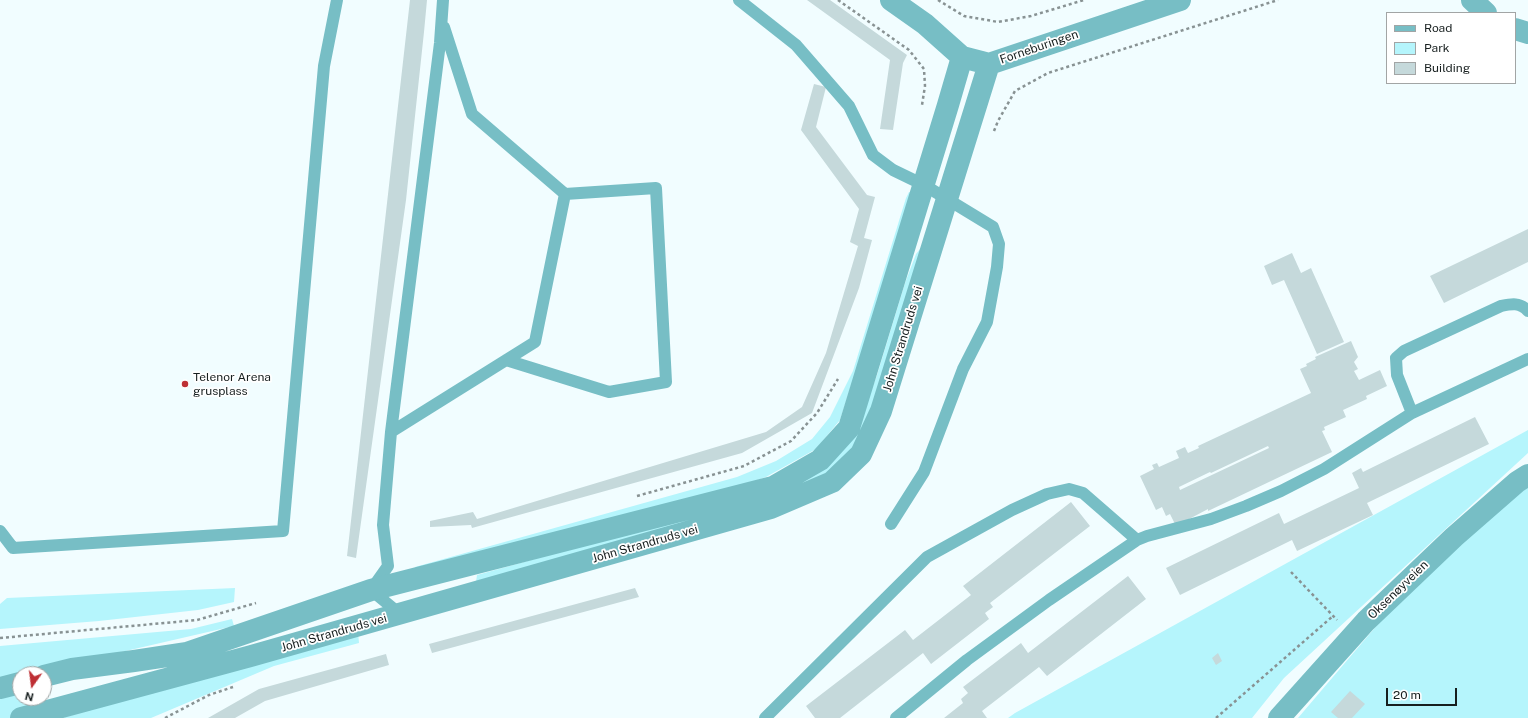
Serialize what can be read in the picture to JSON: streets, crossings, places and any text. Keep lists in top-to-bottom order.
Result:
{
  "streets": {
    "street": ["Forneburingen", "John Strandruds vei", "Oksenøyveien"]
  },
  "crossings": [
    ["Forneburingen", "John Strandruds vei"]
  ],
  "places": ["Telenor Arena grusplass"],
  "legend": ["Road", "Park", "Building"],
  "scale_bar": "20 m",
  "north": "bottom"
}
